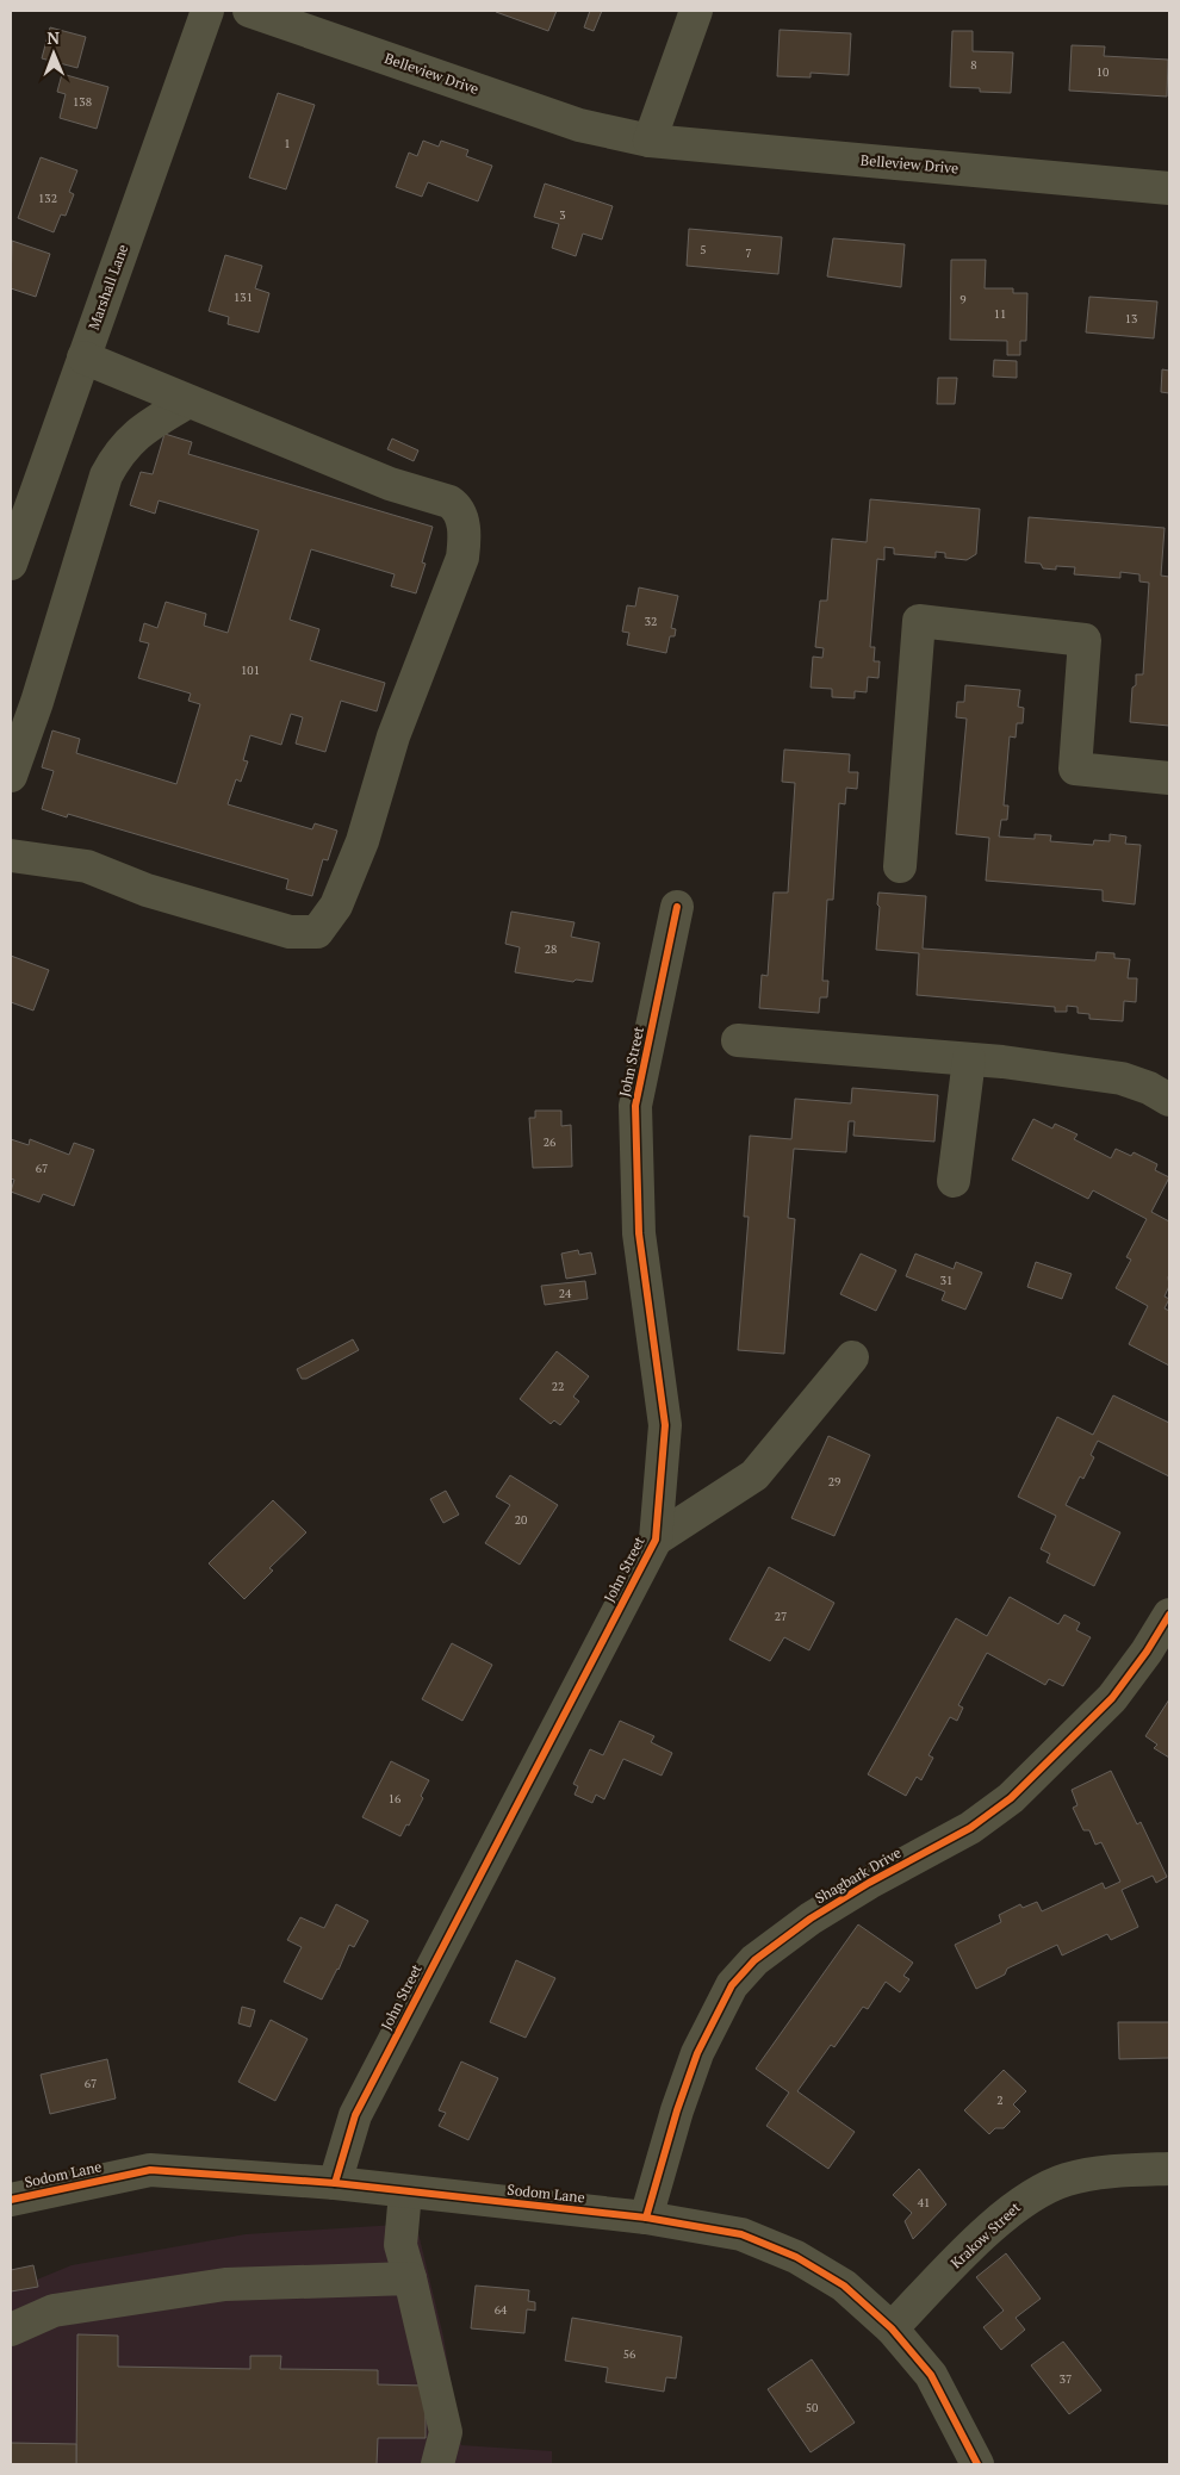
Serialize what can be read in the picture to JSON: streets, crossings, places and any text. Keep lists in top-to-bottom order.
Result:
{
  "streets": {
    "street": [
      "Belleview Drive",
      "Marshall Lane",
      "John Street",
      "Shagbark Drive",
      "Sodom Lane",
      "Krakow Street"
    ]
  },
  "crossings": [
    ["John Street", "Sodom Lane"],
    ["Shagbark Drive", "Sodom Lane"],
    ["Sodom Lane", "Krakow Street"]
  ],
  "house_numbers": [
    "8",
    "10",
    "138",
    "1",
    "132",
    "3",
    "5",
    "7",
    "131",
    "9",
    "11",
    "13",
    "32",
    "101",
    "28",
    "26",
    "67",
    "31",
    "24",
    "22",
    "29",
    "20",
    "27",
    "16",
    "67",
    "2",
    "41",
    "64",
    "56",
    "37",
    "50"
  ],
  "north": "top"
}
